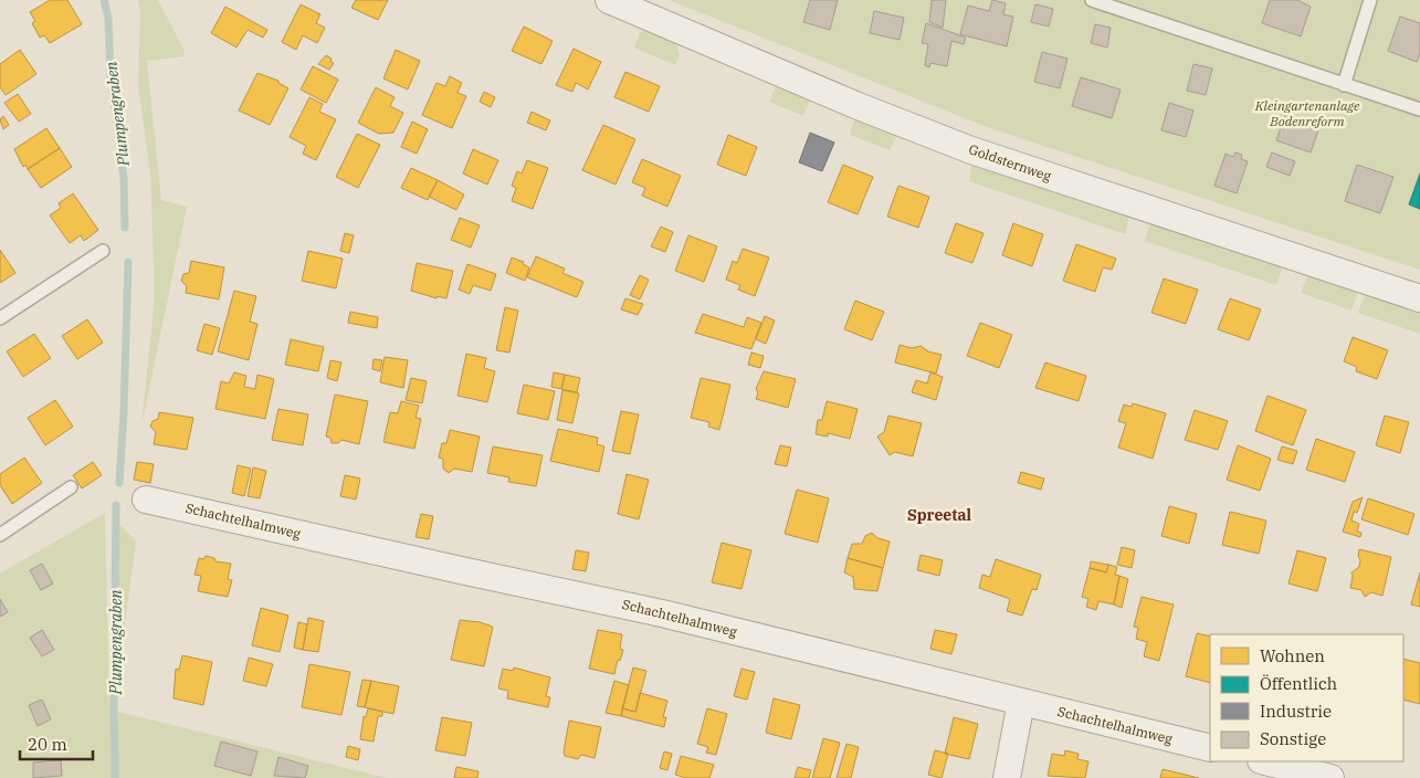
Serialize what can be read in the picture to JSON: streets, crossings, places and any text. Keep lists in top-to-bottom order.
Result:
{
  "streets": {
    "street": ["Goldsternweg", "Schachtelhalmweg"]
  },
  "districts": ["Spreetal"],
  "water": ["Plumpengraben"],
  "parks": ["Kleingartenanlage Bodenreform"],
  "legend": [
    "Wohnen",
    "Öffentlich",
    "Industrie",
    "Sonstige"
  ],
  "scale_bar": "20 m"
}
